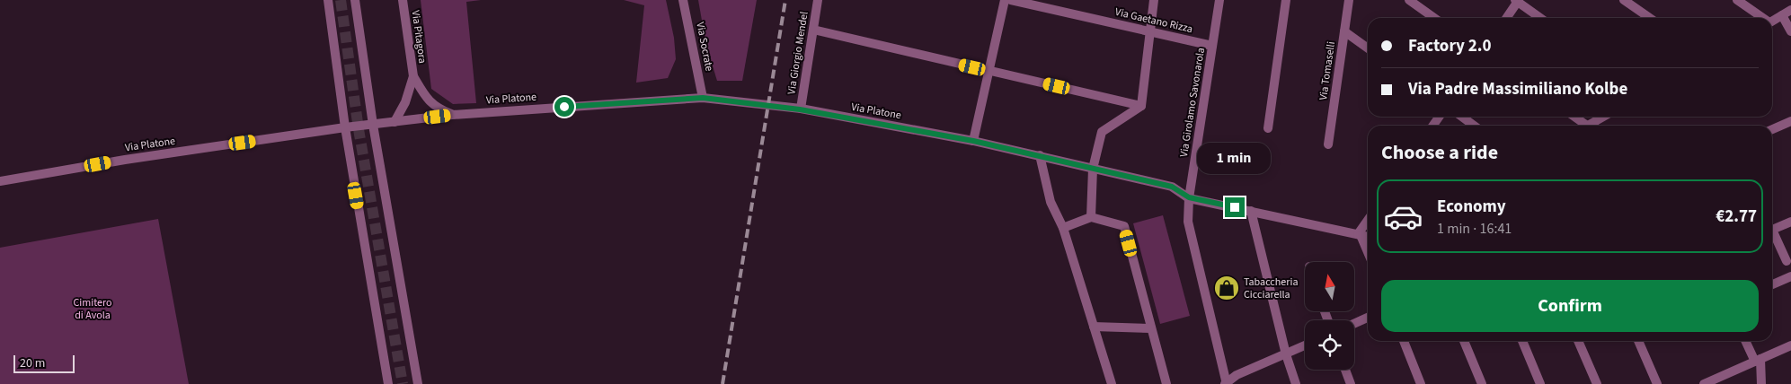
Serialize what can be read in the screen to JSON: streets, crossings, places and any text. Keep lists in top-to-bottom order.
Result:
{
  "streets": {
    "street": [
      "Via Gaetano Rizza",
      "Via Pitagora",
      "Via Socrate",
      "Via Giorgio Mendel",
      "Via Tomaselli",
      "Via Platone",
      "Via Girolamo Savonarola"
    ]
  },
  "crossings": [
    ["Via Gaetano Rizza", "Via Girolamo Savonarola"],
    ["Via Socrate", "Via Platone"],
    ["Via Giorgio Mendel", "Via Platone"],
    ["Via Platone", "Via Girolamo Savonarola"]
  ],
  "parks": ["Cimitero di Avola"],
  "places": {
    "shop": ["Tabaccheria Cicciarella"]
  },
  "scale_bar": "20 m",
  "north": "top",
  "page": {
    "banner": ["Factory 2.0", "Via Padre Massimiliano Kolbe"],
    "heading": "Choose a ride",
    "bubble": "1 min",
    "list": [
      {
        "name": "Economy",
        "note": "1 min · 16:41",
        "value": "€2.77"
      }
    ],
    "buttons": "Confirm",
    "scale": "20 m"
  }
}
